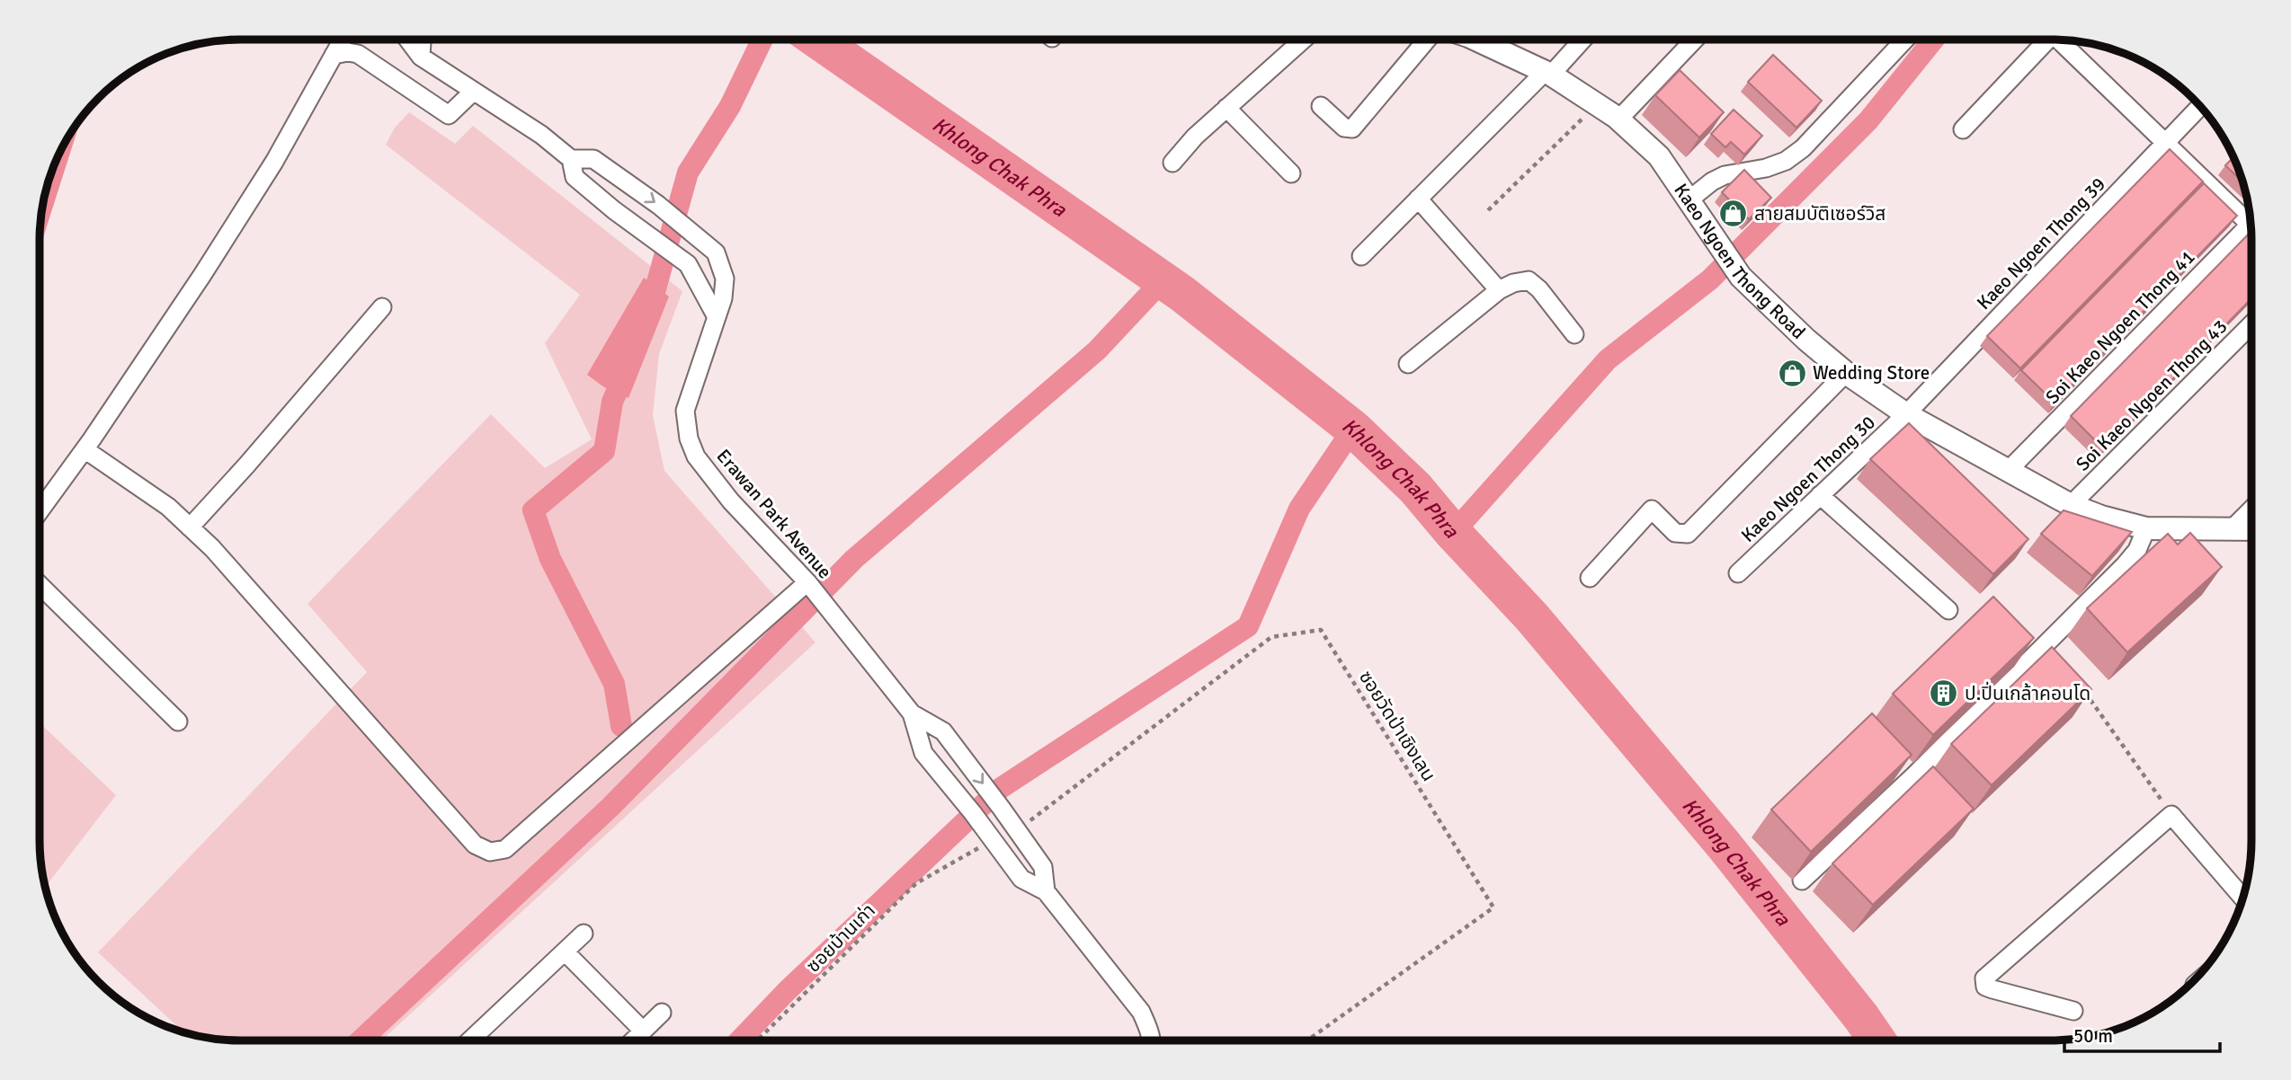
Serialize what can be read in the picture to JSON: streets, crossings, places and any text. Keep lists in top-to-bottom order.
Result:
{
  "streets": {
    "street": [
      "Kaeo Ngoen Thong 39",
      "Kaeo Ngoen Thong Road",
      "Soi Kaeo Ngoen Thong 41",
      "Soi Kaeo Ngoen Thong 43",
      "Kaeo Ngoen Thong 30",
      "Erawan Park Avenue"
    ],
    "path": ["ซอยวัดป่าเชิงเลน", "ซอยบ้านเก่า"]
  },
  "crossings": [
    ["Kaeo Ngoen Thong 39", "Kaeo Ngoen Thong Road"],
    ["Kaeo Ngoen Thong 39", "Kaeo Ngoen Thong 30"],
    ["Kaeo Ngoen Thong Road", "Soi Kaeo Ngoen Thong 41"],
    ["Kaeo Ngoen Thong Road", "Soi Kaeo Ngoen Thong 43"],
    ["Kaeo Ngoen Thong Road", "Kaeo Ngoen Thong 30"]
  ],
  "water": ["Khlong Chak Phra"],
  "places": {
    "shop": ["สายสมบัติเซอร์วิส", "Wedding Store"],
    "building": ["ป.ปิ่นเกล้าคอนโด"]
  },
  "scale_bar": "50 m"
}
